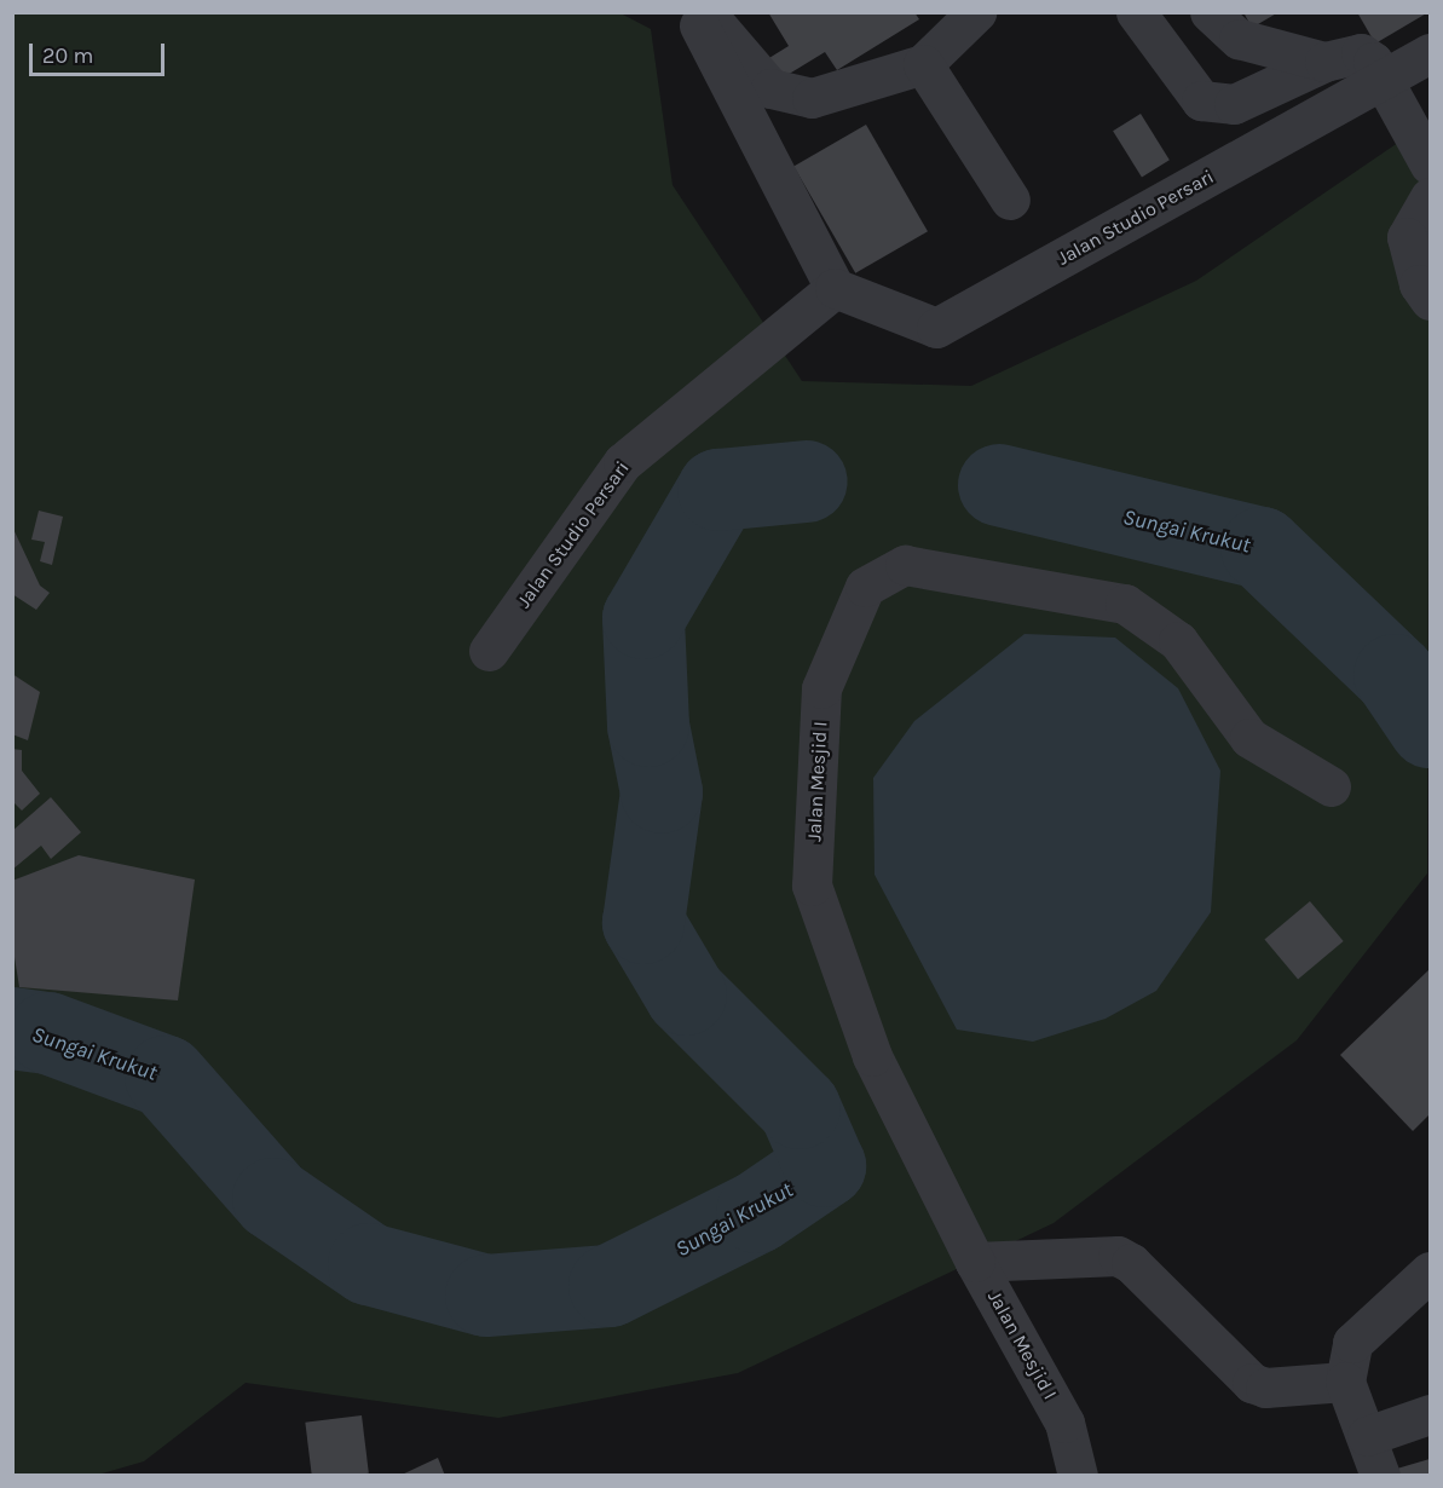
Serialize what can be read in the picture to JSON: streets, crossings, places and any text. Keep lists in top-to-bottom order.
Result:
{
  "streets": {
    "street": ["Jalan Studio Persari", "Jalan Mesjid I"]
  },
  "water": ["Sungai Krukut"],
  "scale_bar": "20 m"
}
